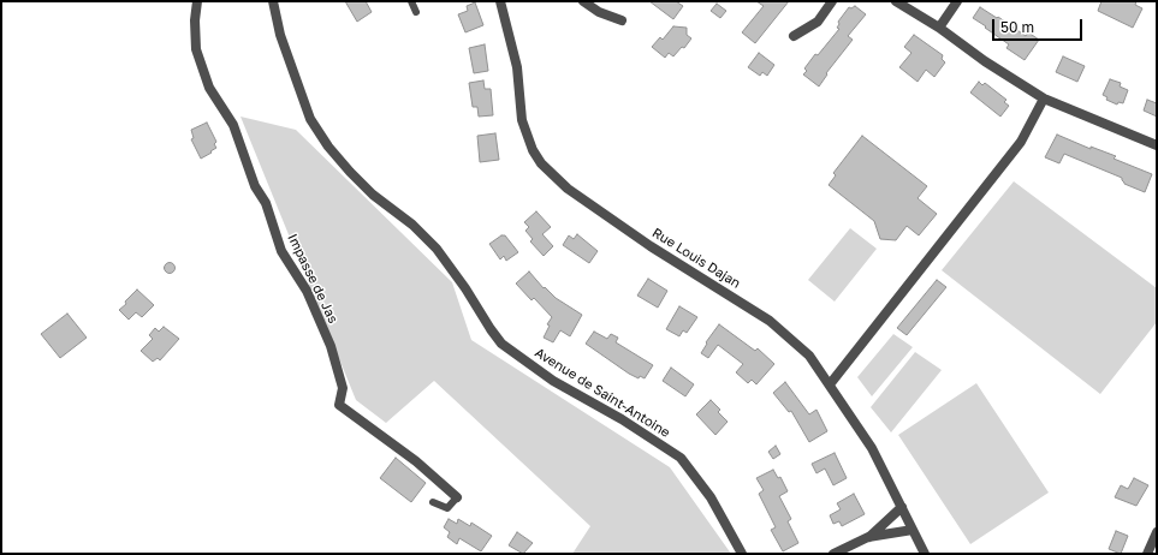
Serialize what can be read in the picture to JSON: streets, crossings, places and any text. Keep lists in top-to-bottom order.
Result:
{
  "streets": {
    "street": ["Rue Louis Dajan", "Impasse de Jas", "Avenue de Saint-Antoine"]
  },
  "scale_bar": "50 m"
}
